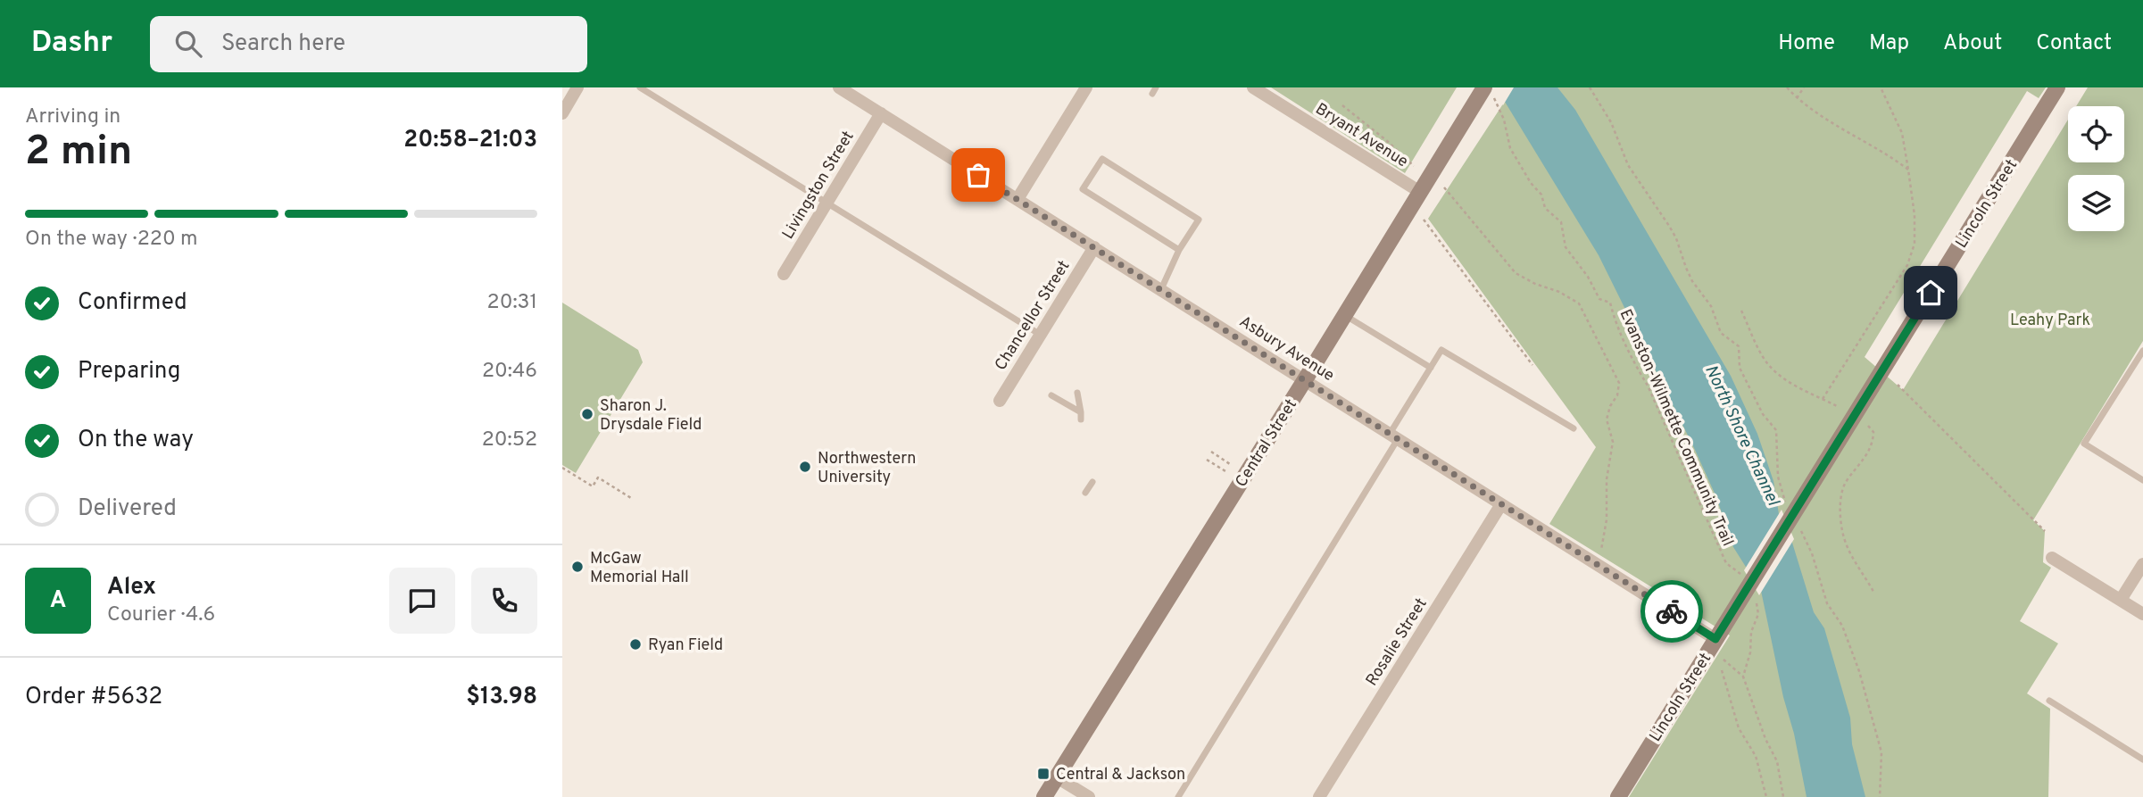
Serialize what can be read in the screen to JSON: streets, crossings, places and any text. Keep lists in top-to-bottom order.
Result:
{
  "streets": {
    "main road": ["Lincoln Street", "Central Street"],
    "street": [
      "Bryant Avenue",
      "Livingston Street",
      "Chancellor Street",
      "Asbury Avenue",
      "Rosalie Street"
    ],
    "path": ["Evanston-Wilmette Community Trail"]
  },
  "crossings": [
    ["Bryant Avenue", "Central Street"],
    ["Livingston Street", "Asbury Avenue"],
    ["Lincoln Street", "Asbury Avenue"],
    ["Chancellor Street", "Asbury Avenue"],
    ["Asbury Avenue", "Central Street"],
    ["Asbury Avenue", "Rosalie Street"],
    ["Evanston-Wilmette Community Trail", "Central Street"]
  ],
  "water": ["North Shore Channel"],
  "parks": ["Leahy Park"],
  "places": {
    "other": [
      "Sharon J. Drysdale Field",
      "Northwestern University",
      "McGaw Memorial Hall",
      "Ryan Field"
    ],
    "transit": ["Central & Jackson"]
  },
  "page": {
    "header": "Dashr",
    "search": "Search here",
    "nav": [
      "Home",
      "Map",
      "About",
      "Contact"
    ],
    "heading": ["2 min", "Arriving in", "20:58–21:03"],
    "panel": [
      "Alex",
      "Courier · 4.6",
      "Order #5632",
      "$13.98"
    ],
    "bar": "On the way · 220 m",
    "list": [
      ["Confirmed", "20:31"],
      ["Preparing", "20:46"],
      ["On the way", "20:52"],
      "Delivered"
    ],
    "round": "A"
  }
}
